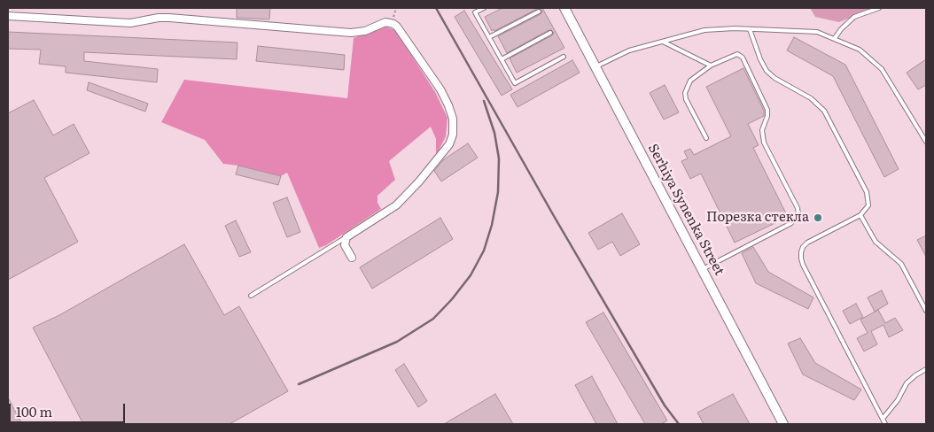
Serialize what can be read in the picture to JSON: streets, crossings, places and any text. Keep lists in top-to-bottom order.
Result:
{
  "streets": {
    "street": ["Serhiya Synenka Street"]
  },
  "places": ["Порезка стекла"],
  "scale_bar": "100 m"
}
